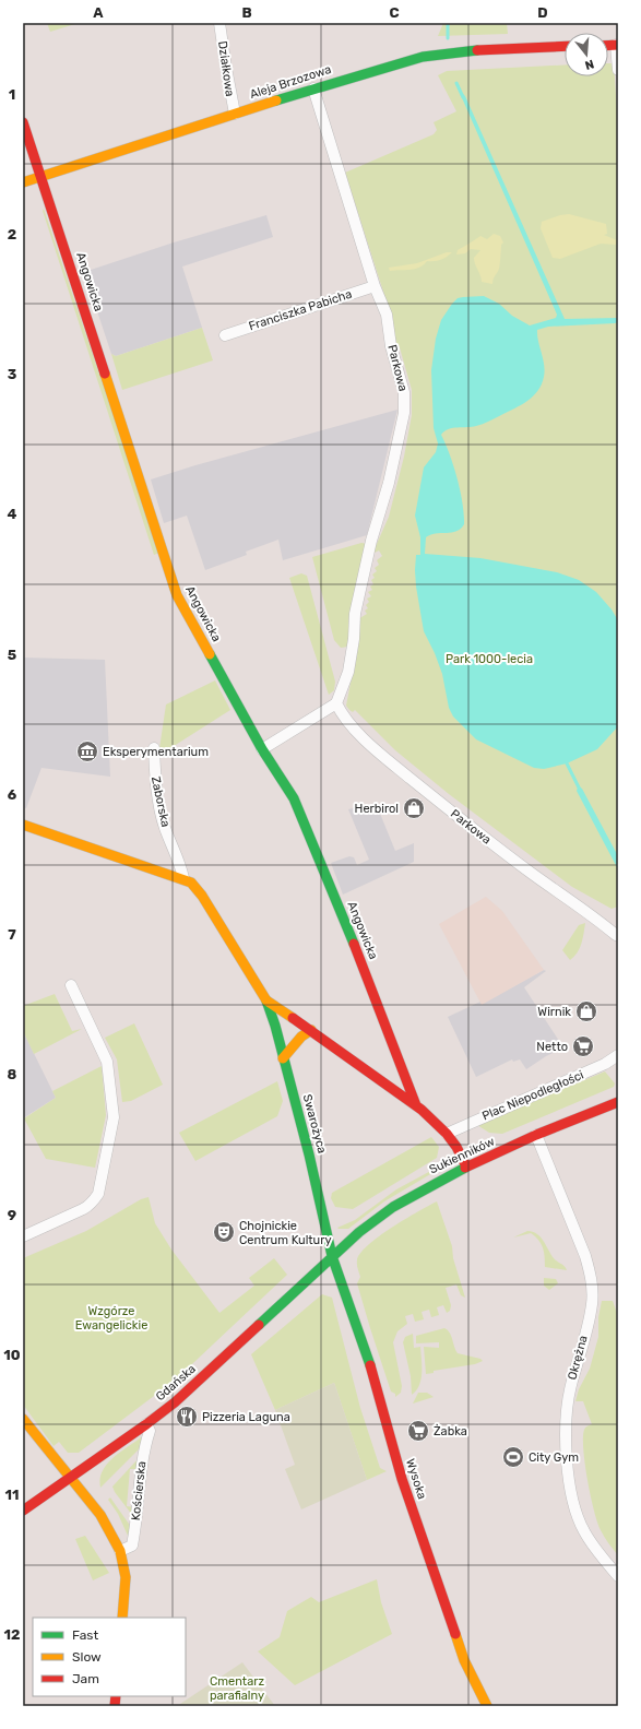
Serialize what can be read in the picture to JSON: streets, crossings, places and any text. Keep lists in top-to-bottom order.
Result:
{
  "streets": {
    "street": [
      "Działkowa",
      "Aleja Brzozowa",
      "Angowicka",
      "Franciszka Pabicha",
      "Parkowa",
      "Zaborska",
      "Plac Niepodległości",
      "Swarożyca",
      "Sukienników",
      "Okrężna",
      "Gdańska",
      "Wysoka",
      "Kościerska"
    ]
  },
  "crossings": [
    ["Działkowa", "Aleja Brzozowa"],
    ["Aleja Brzozowa", "Angowicka"],
    ["Aleja Brzozowa", "Parkowa"],
    ["Franciszka Pabicha", "Parkowa"],
    ["Swarożyca", "Sukienników"],
    ["Swarożyca", "Gdańska"],
    ["Swarożyca", "Wysoka"],
    ["Sukienników", "Okrężna"],
    ["Sukienników", "Gdańska"],
    ["Sukienników", "Wysoka"],
    ["Gdańska", "Wysoka"],
    ["Gdańska", "Kościerska"]
  ],
  "parks": ["Park 1000-lecia", "Wzgórze Ewangelickie", "Cmentarz parafialny"],
  "places": {
    "museum": ["Eksperymentarium"],
    "shop": ["Herbirol", "Wirnik"],
    "supermarket": ["Netto", "Żabka"],
    "theatre": ["Chojnickie Centrum Kultury"],
    "restaurant": ["Pizzeria Laguna"],
    "sports": ["City Gym"]
  },
  "legend": ["Fast", "Slow", "Jam"],
  "north": "bottom",
  "grid": {
    "columns": [
      "A",
      "B",
      "C",
      "D"
    ],
    "rows": [
      "1",
      "2",
      "3",
      "4",
      "5",
      "6",
      "7",
      "8",
      "9",
      "10",
      "11",
      "12"
    ]
  }
}
